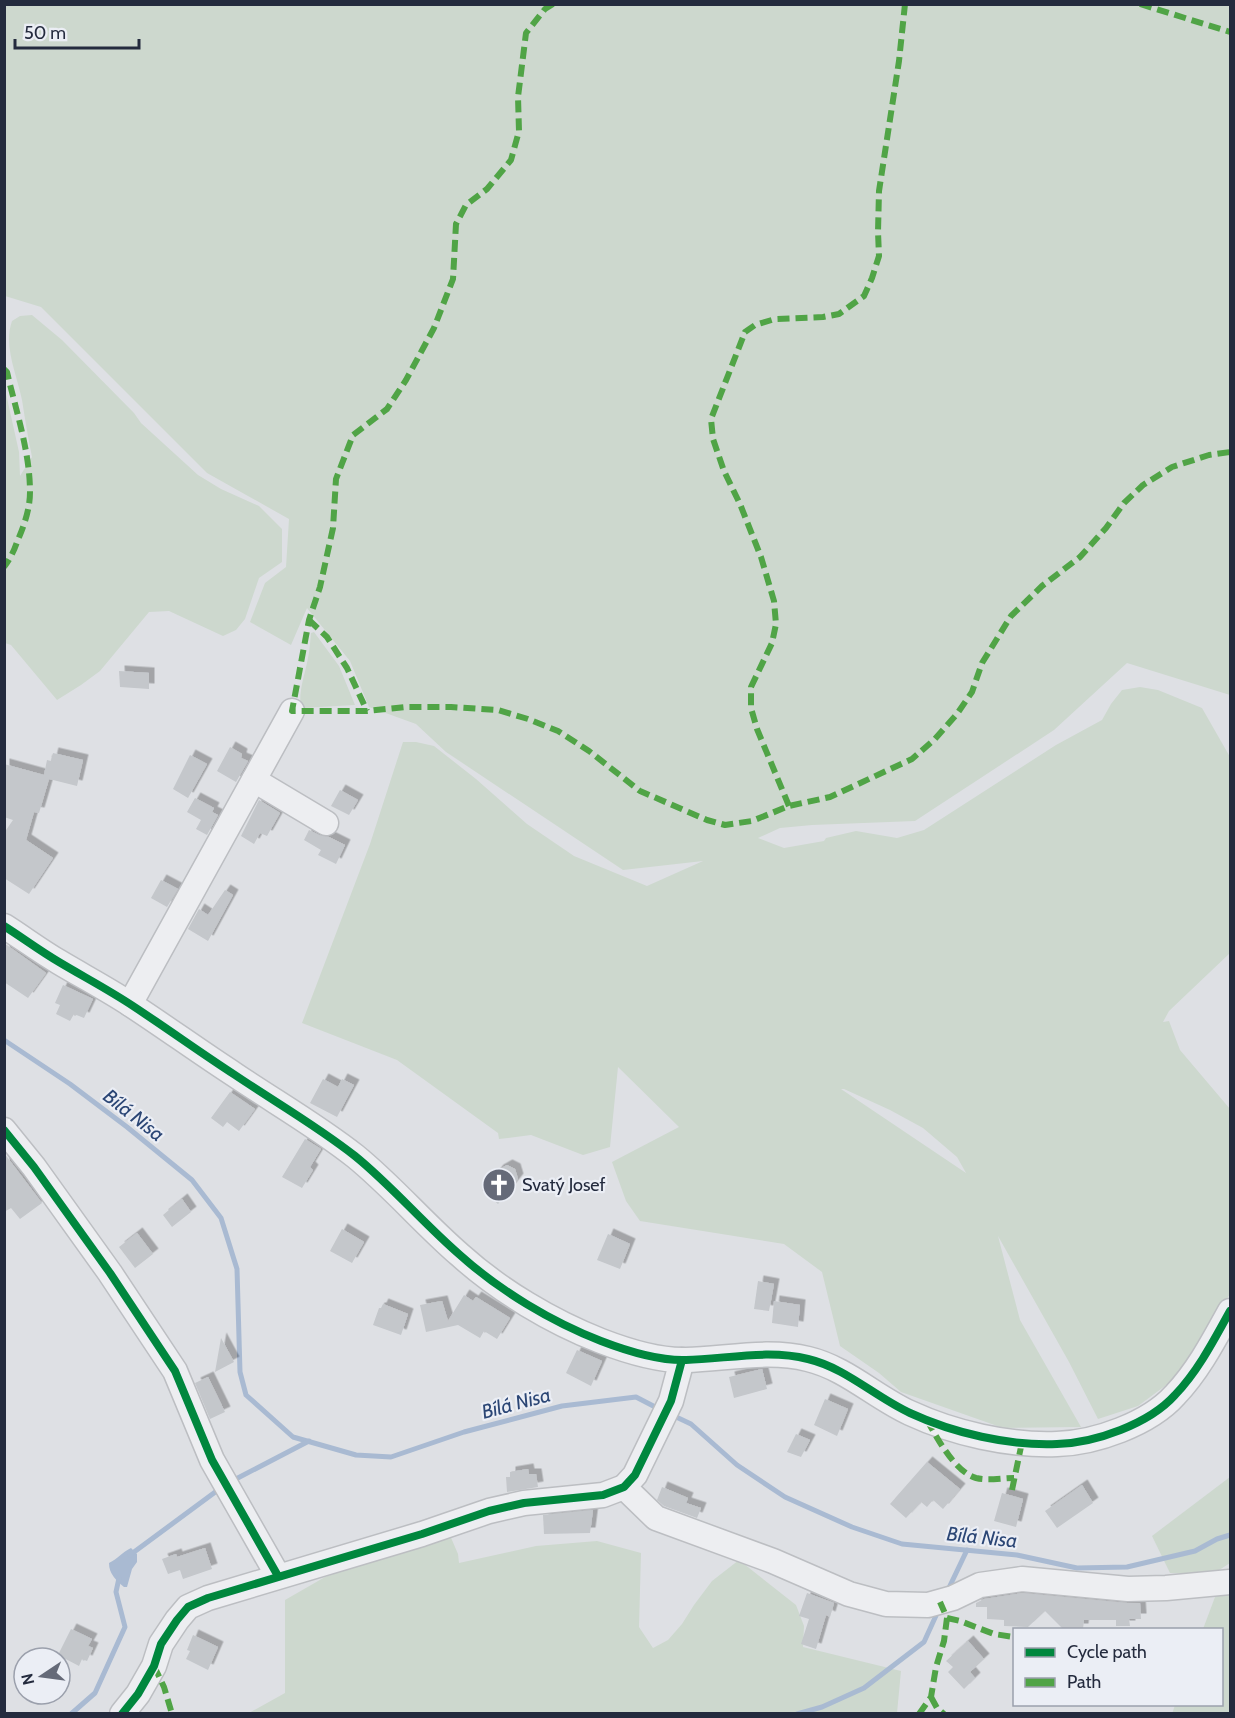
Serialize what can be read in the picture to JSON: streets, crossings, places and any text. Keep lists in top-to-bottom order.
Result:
{
  "water": ["Bílá Nisa"],
  "places": {
    "church": ["Svatý Josef"]
  },
  "legend": ["Cycle path", "Path"],
  "scale_bar": "50 m",
  "north": "left"
}
